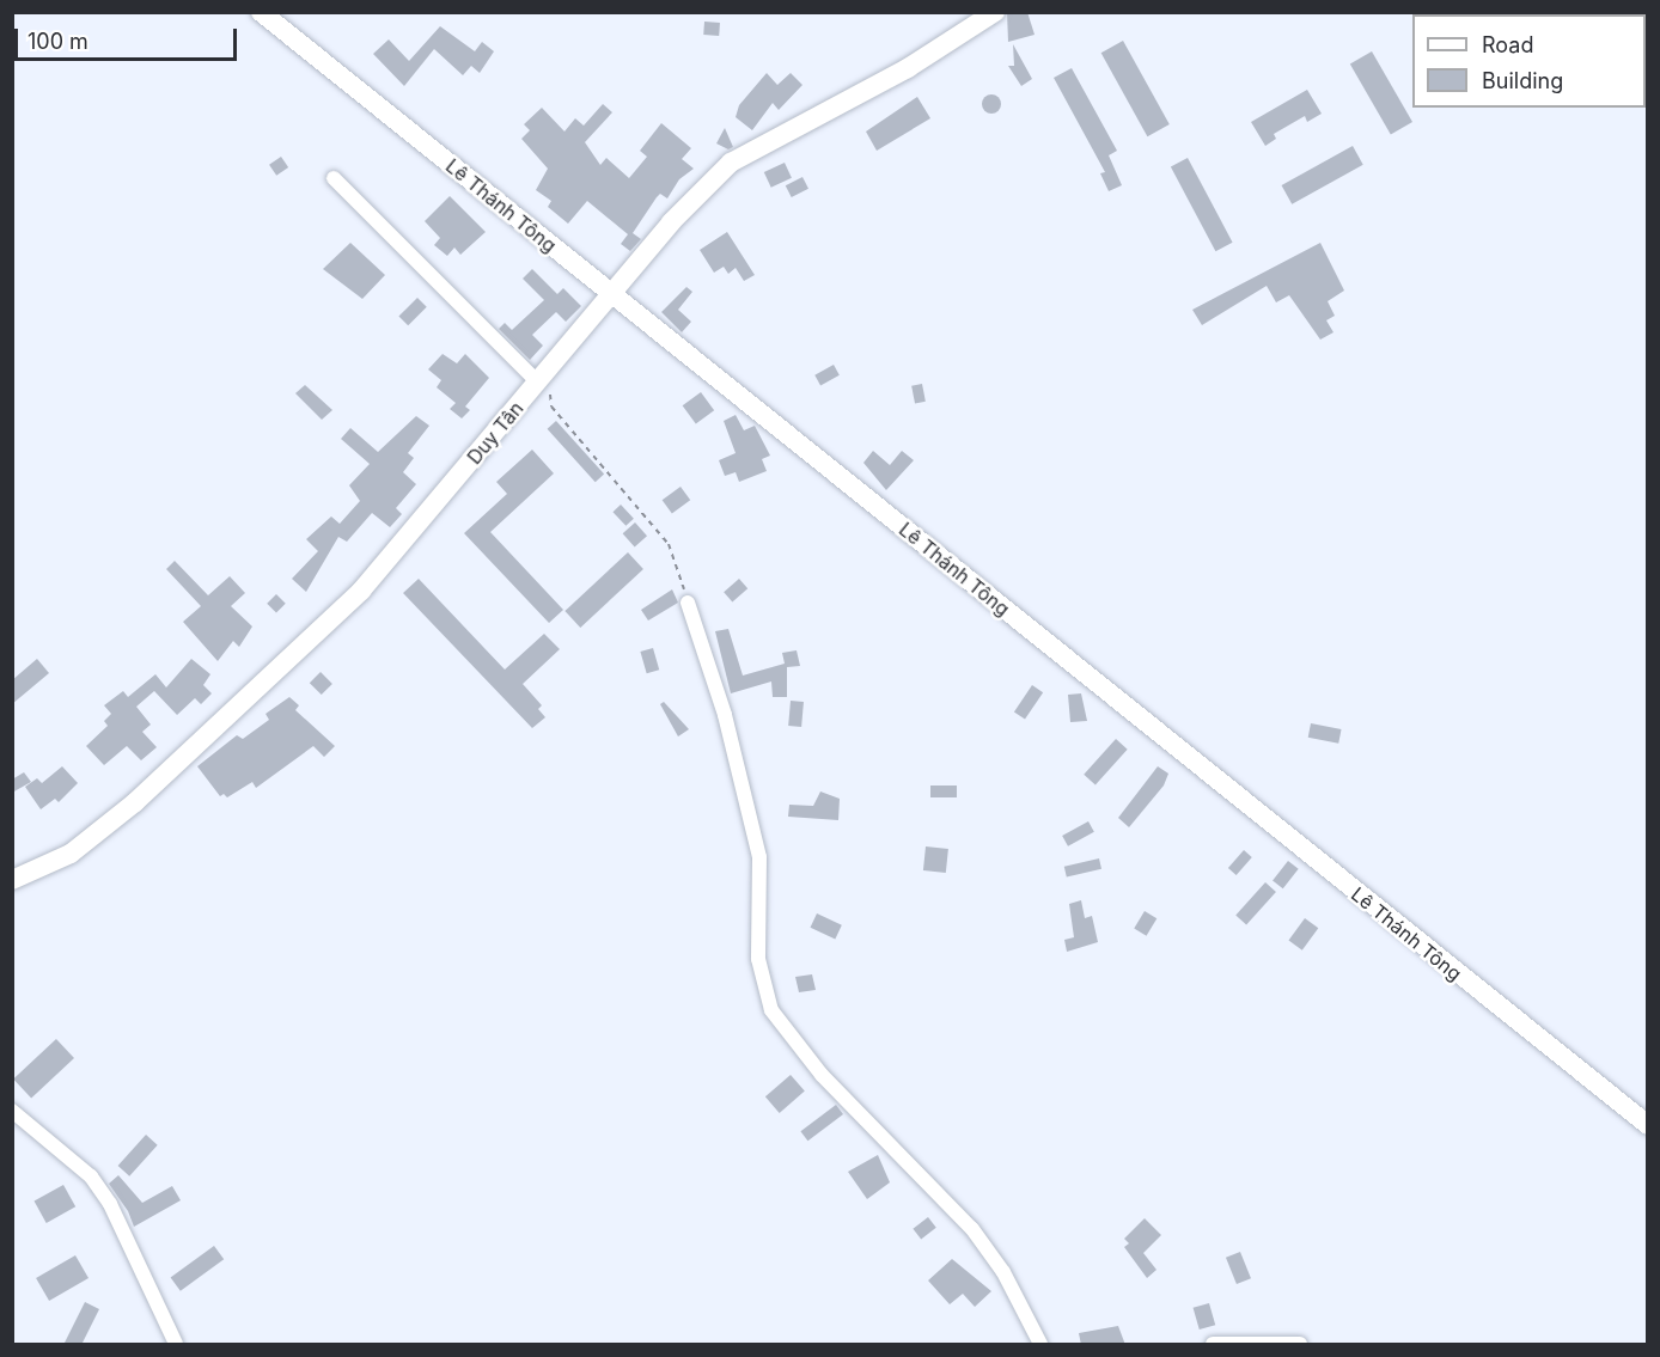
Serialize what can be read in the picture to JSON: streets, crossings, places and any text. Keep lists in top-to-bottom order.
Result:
{
  "streets": {
    "street": ["Lê Thánh Tông", "Duy Tân"]
  },
  "crossings": [
    ["Lê Thánh Tông", "Duy Tân"]
  ],
  "legend": ["Road", "Building"],
  "scale_bar": "100 m"
}
